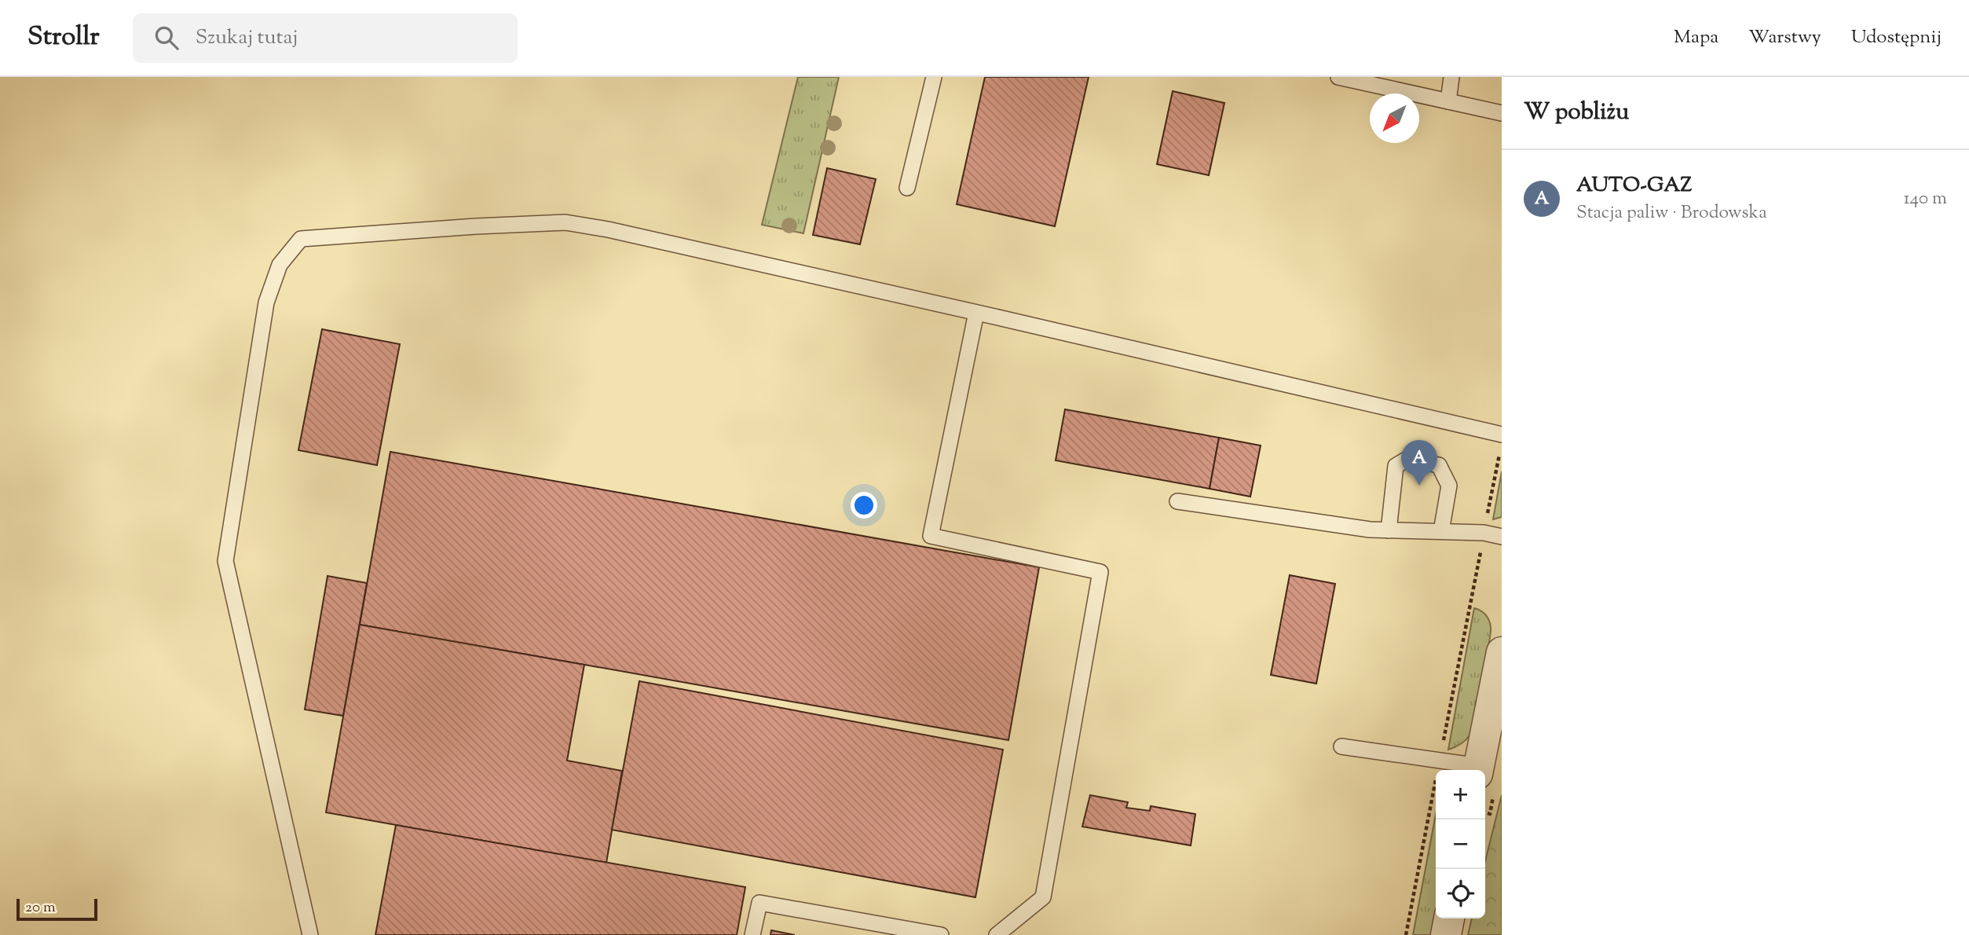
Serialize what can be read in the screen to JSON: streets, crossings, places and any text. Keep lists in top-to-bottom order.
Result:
{
  "scale_bar": "20 m",
  "north": "bottom left",
  "page": {
    "header": "Strollr",
    "search": "Szukaj tutaj",
    "nav": ["Mapa", "Warstwy", "Udostępnij"],
    "heading": "W pobliżu",
    "list": [
      {
        "mark": "A",
        "name": "AUTO-GAZ",
        "note": "Stacja paliw · Brodowska",
        "value": "140 m"
      }
    ],
    "pins": "A",
    "map_buttons": ["+", "−"],
    "scale": "20 m"
  }
}
